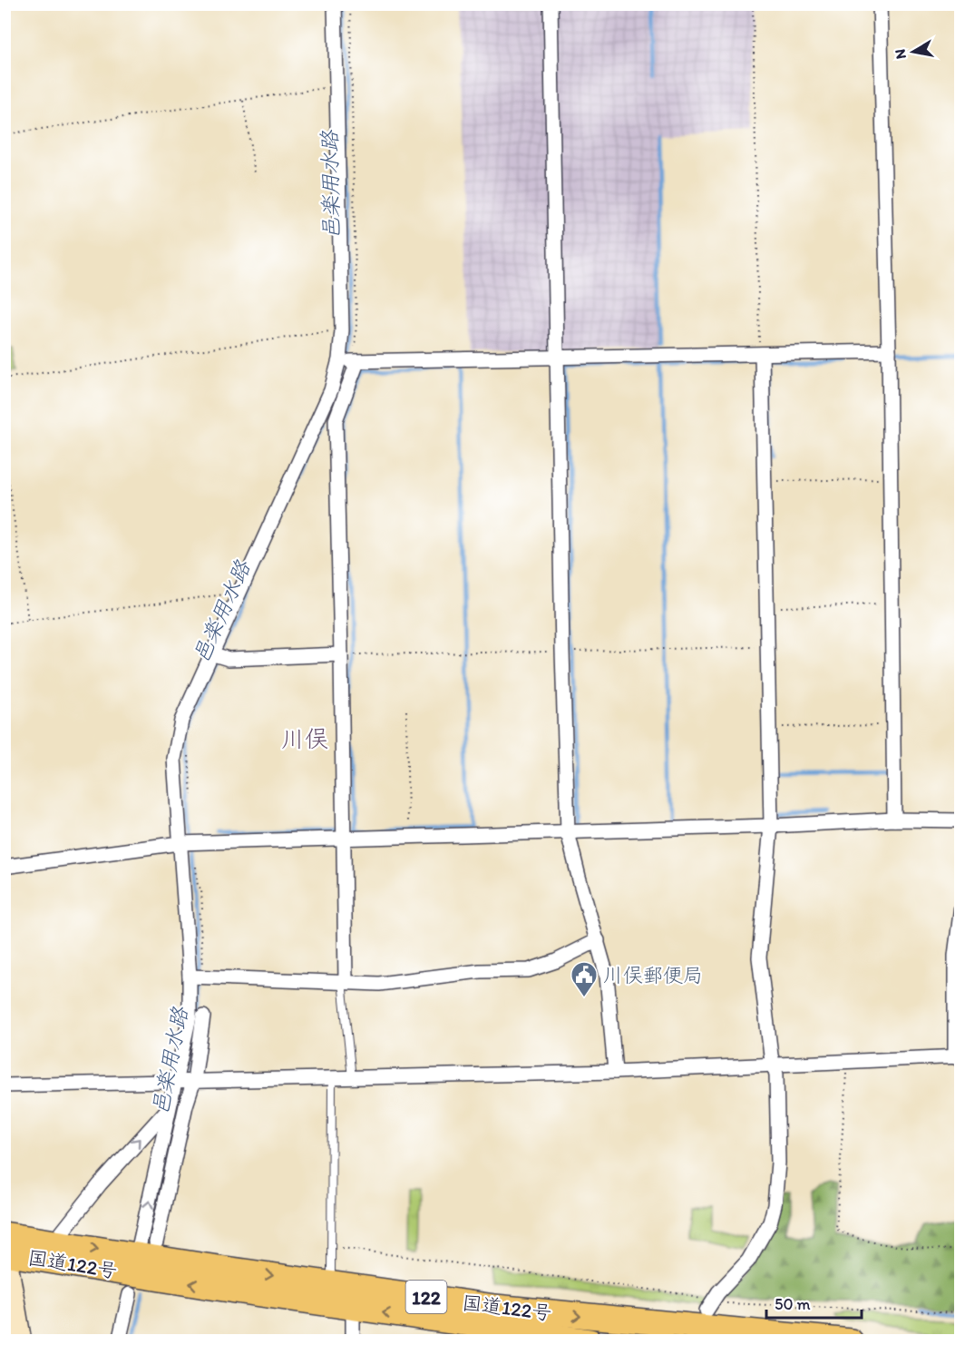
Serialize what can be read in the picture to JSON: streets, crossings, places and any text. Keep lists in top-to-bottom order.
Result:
{
  "streets": {
    "highway": ["国道122号", "122"]
  },
  "districts": ["川俣"],
  "water": ["邑楽用水路"],
  "places": {
    "public building": ["川俣郵便局"]
  },
  "scale_bar": "50 m",
  "north": "left"
}
